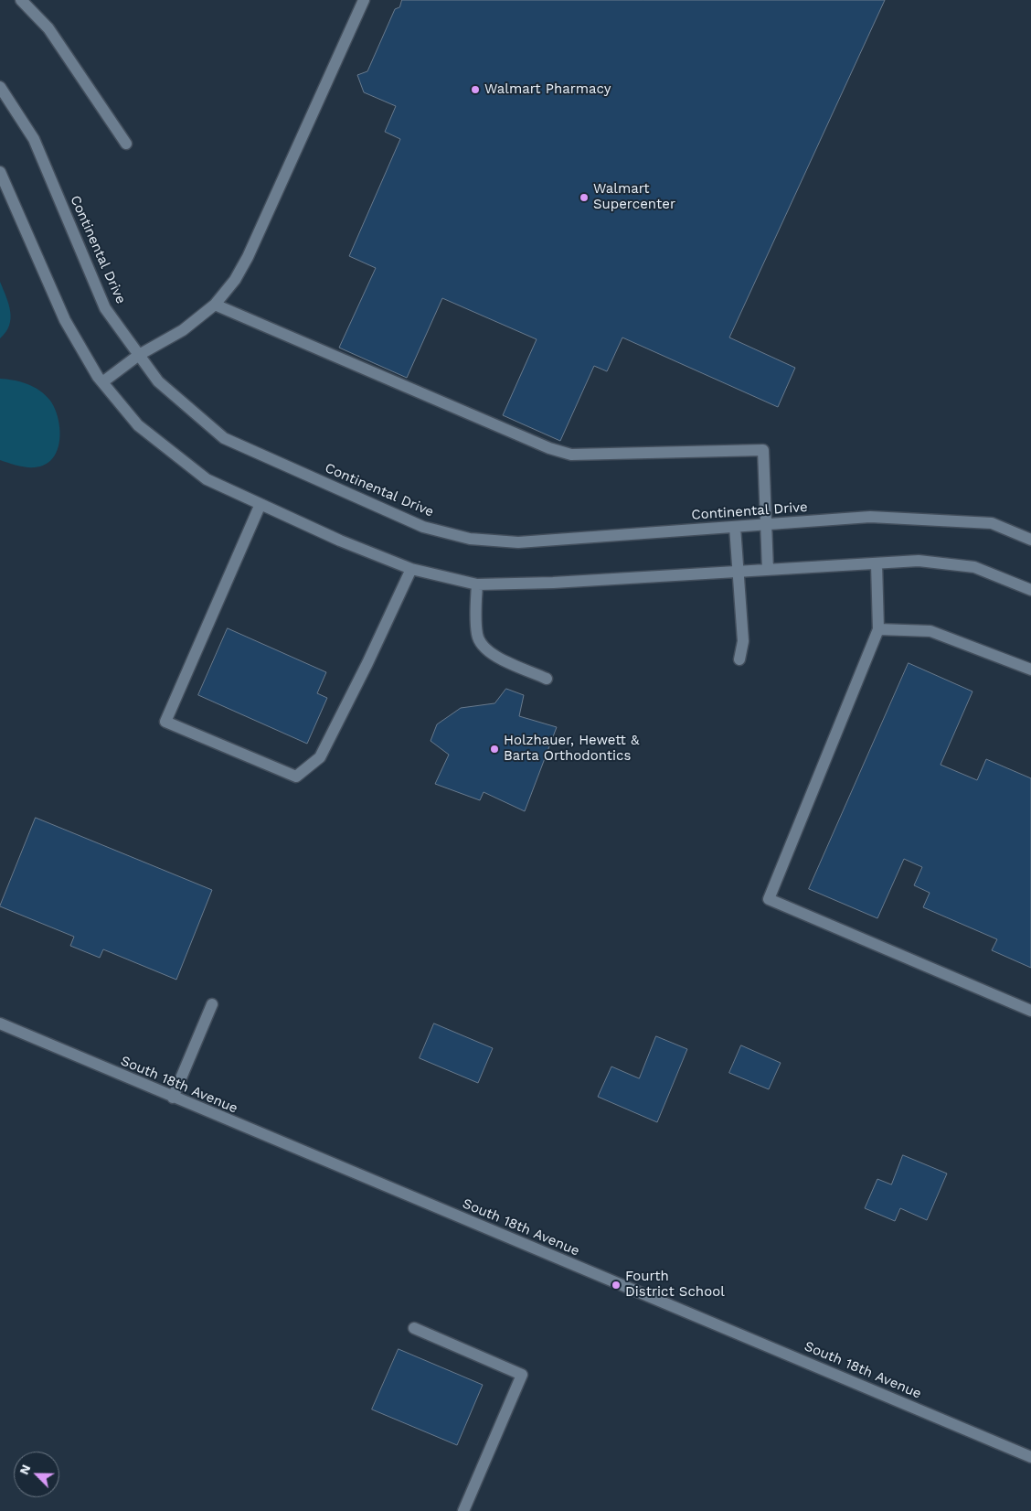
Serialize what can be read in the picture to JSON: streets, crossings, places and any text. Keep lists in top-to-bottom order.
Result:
{
  "streets": {
    "street": ["Continental Drive", "South 18th Avenue"]
  },
  "places": [
    "Walmart Pharmacy",
    "Walmart Supercenter",
    "Holzhauer, Hewett & Barta Orthodontics",
    "Fourth District School"
  ],
  "north": "top left"
}
